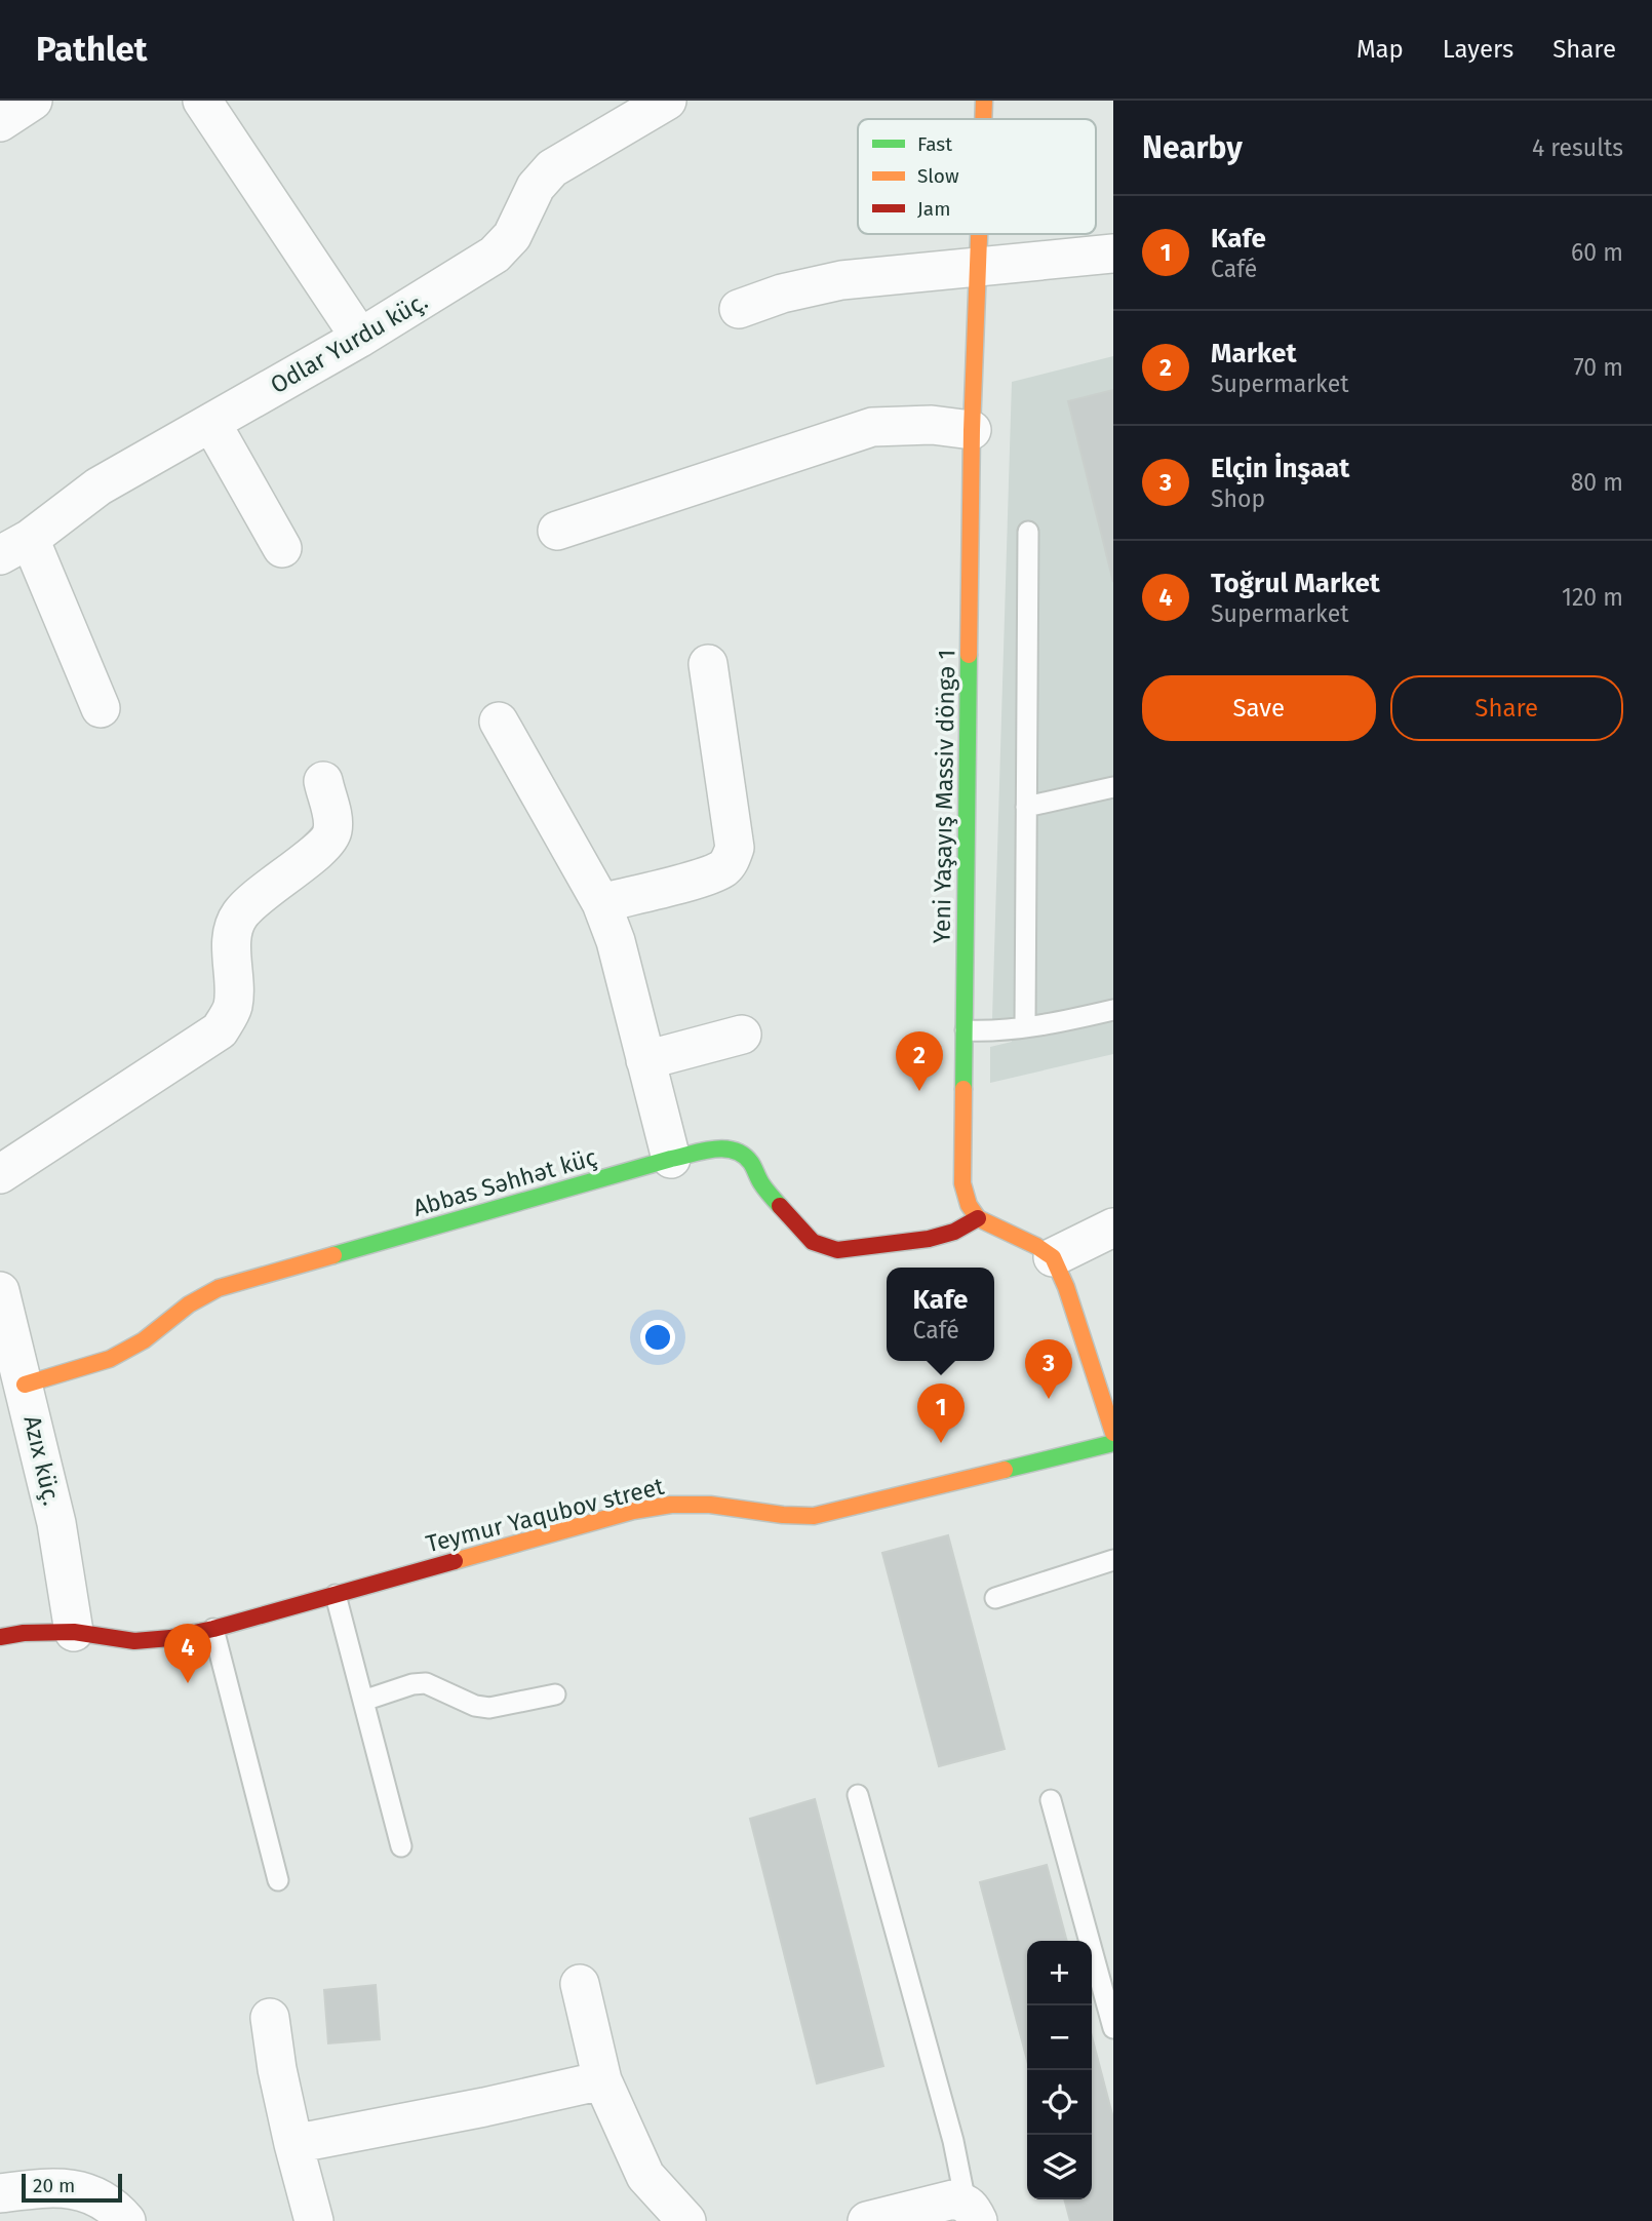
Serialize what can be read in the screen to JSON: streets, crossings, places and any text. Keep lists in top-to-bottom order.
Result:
{
  "streets": {
    "street": [
      "Odlar Yurdu küç.",
      "Yeni Yaşayış Massiv döngə 1",
      "Abbas Səhhət küç",
      "Azıx küç.",
      "Teymur Yaqubov street"
    ]
  },
  "crossings": [
    ["Yeni Yaşayış Massiv döngə 1", "Abbas Səhhət küç"],
    ["Abbas Səhhət küç", "Azıx küç."],
    ["Azıx küç.", "Teymur Yaqubov street"]
  ],
  "legend": ["Fast", "Slow", "Jam"],
  "scale_bar": "20 m",
  "page": {
    "header": "Pathlet",
    "nav": ["Map", "Layers", "Share"],
    "heading": ["Nearby", "4 results"],
    "list": [
      {
        "mark": "1",
        "name": "Kafe",
        "note": "Café",
        "value": "60 m"
      },
      {
        "mark": "2",
        "name": "Market",
        "note": "Supermarket",
        "value": "70 m"
      },
      {
        "mark": "3",
        "name": "Elçin İnşaat",
        "note": "Shop",
        "value": "80 m"
      },
      {
        "mark": "4",
        "name": "Toğrul Market",
        "note": "Supermarket",
        "value": "120 m"
      }
    ],
    "buttons": ["Save", "Share"],
    "pins": [
      "2",
      "3",
      "1",
      "4"
    ],
    "popup": ["Kafe", "Café"],
    "map_buttons": ["+", "−"],
    "scale": "20 m"
  }
}
